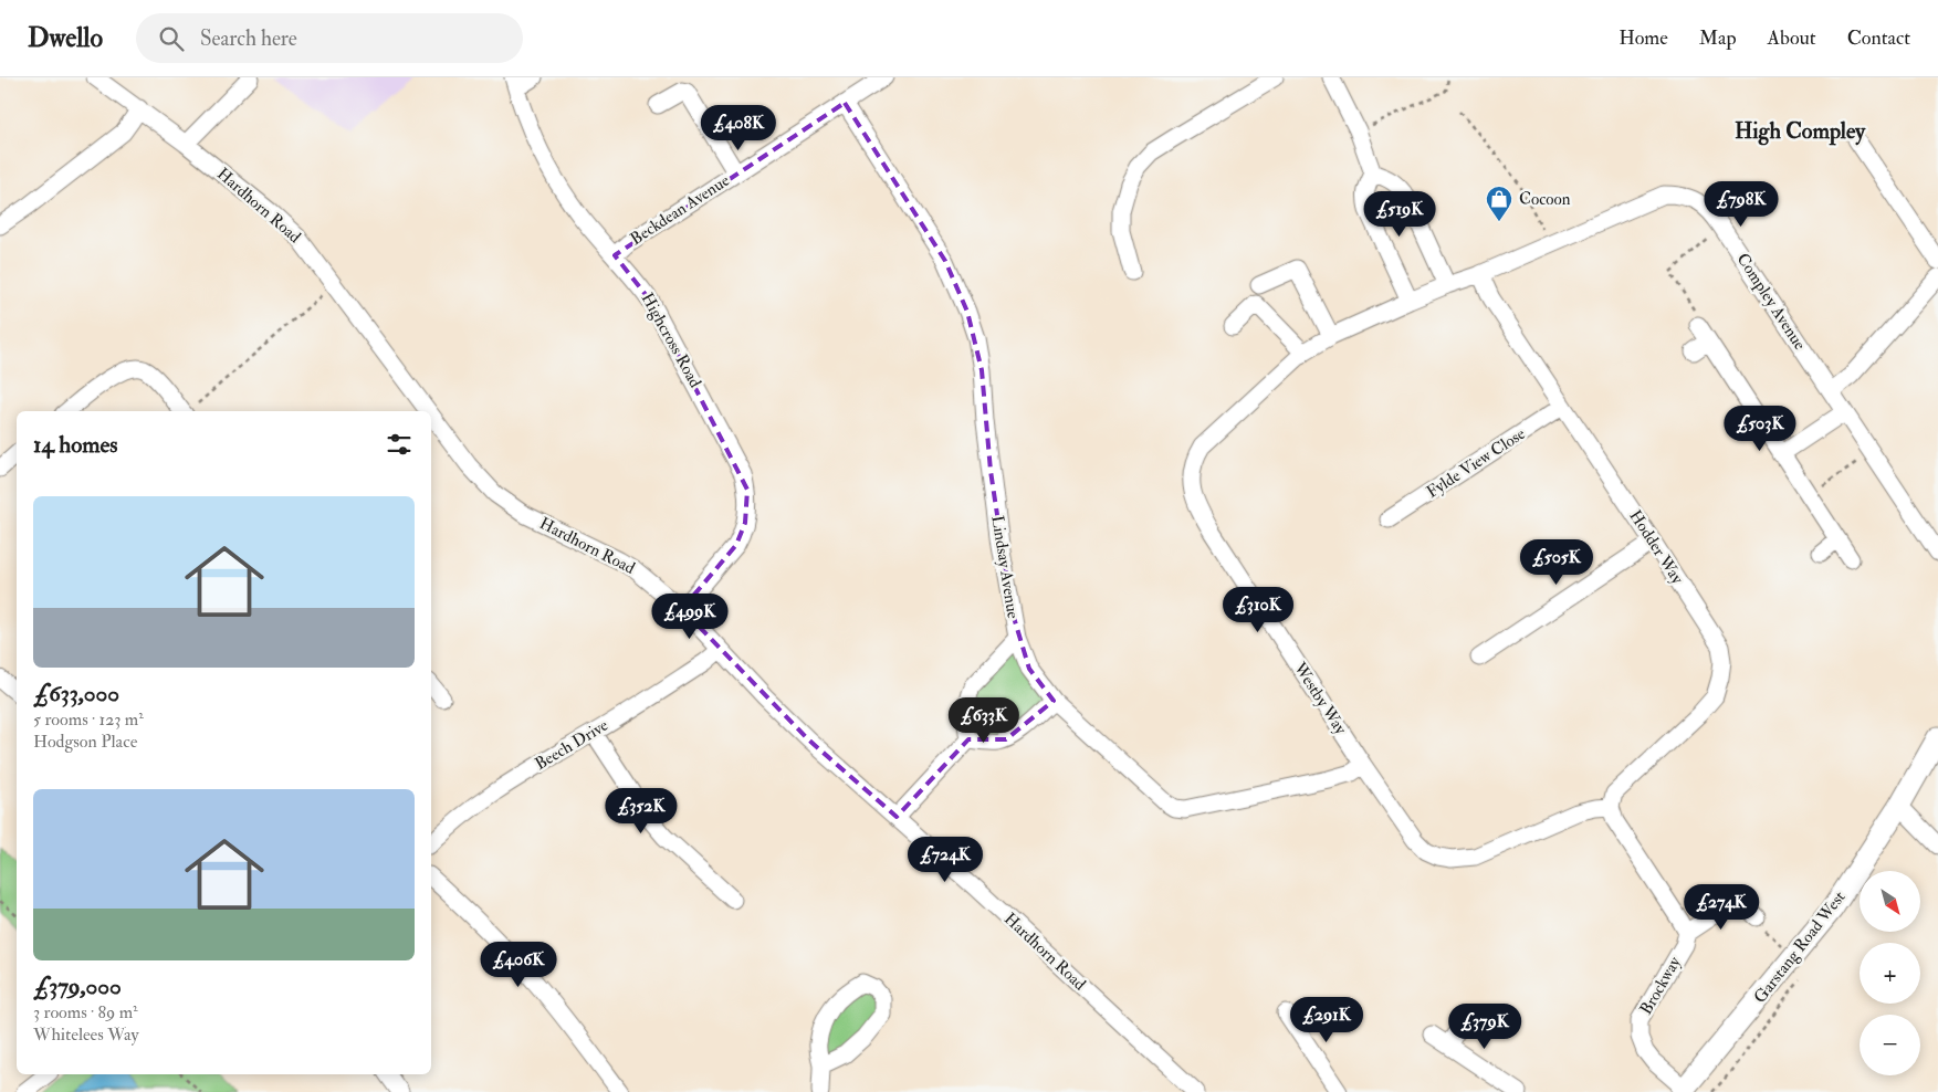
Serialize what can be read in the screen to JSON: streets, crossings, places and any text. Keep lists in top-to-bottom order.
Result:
{
  "streets": {
    "main road": ["Garstang Road West"],
    "street": [
      "Hardhorn Road",
      "Beckdean Avenue",
      "Compley Avenue",
      "Highcross Road",
      "Fylde View Close",
      "Hodder Way",
      "Lindsay Avenue",
      "Westby Way",
      "Beech Drive",
      "Brockway"
    ]
  },
  "crossings": [
    ["Hardhorn Road", "Highcross Road"],
    ["Hardhorn Road", "Beech Drive"],
    ["Beckdean Avenue", "Highcross Road"],
    ["Beckdean Avenue", "Lindsay Avenue"],
    ["Compley Avenue", "Hodder Way"],
    ["Compley Avenue", "Westby Way"],
    ["Fylde View Close", "Hodder Way"],
    ["Hodder Way", "Westby Way"],
    ["Lindsay Avenue", "Westby Way"],
    ["Garstang Road West", "Brockway"]
  ],
  "districts": ["High Compley"],
  "places": {
    "shop": ["Cocoon"]
  },
  "north": "bottom right",
  "page": {
    "header": "Dwello",
    "search": "Search here",
    "nav": [
      "Home",
      "Map",
      "About",
      "Contact"
    ],
    "price": [
      "£408K",
      "£798K",
      "£519K",
      "£503K",
      "£505K",
      "£310K",
      "£499K",
      "£633K",
      "£352K",
      "£724K",
      "£274K",
      "£406K",
      "£291K",
      "£379K"
    ],
    "heading": "14 homes",
    "list": [
      {
        "name": "£633,000",
        "note": "5 rooms · 123 m² · Hodgson Place"
      },
      {
        "name": "£379,000",
        "note": "3 rooms · 89 m² · Whitelees Way"
      }
    ],
    "map_buttons": ["+", "−"]
  }
}
